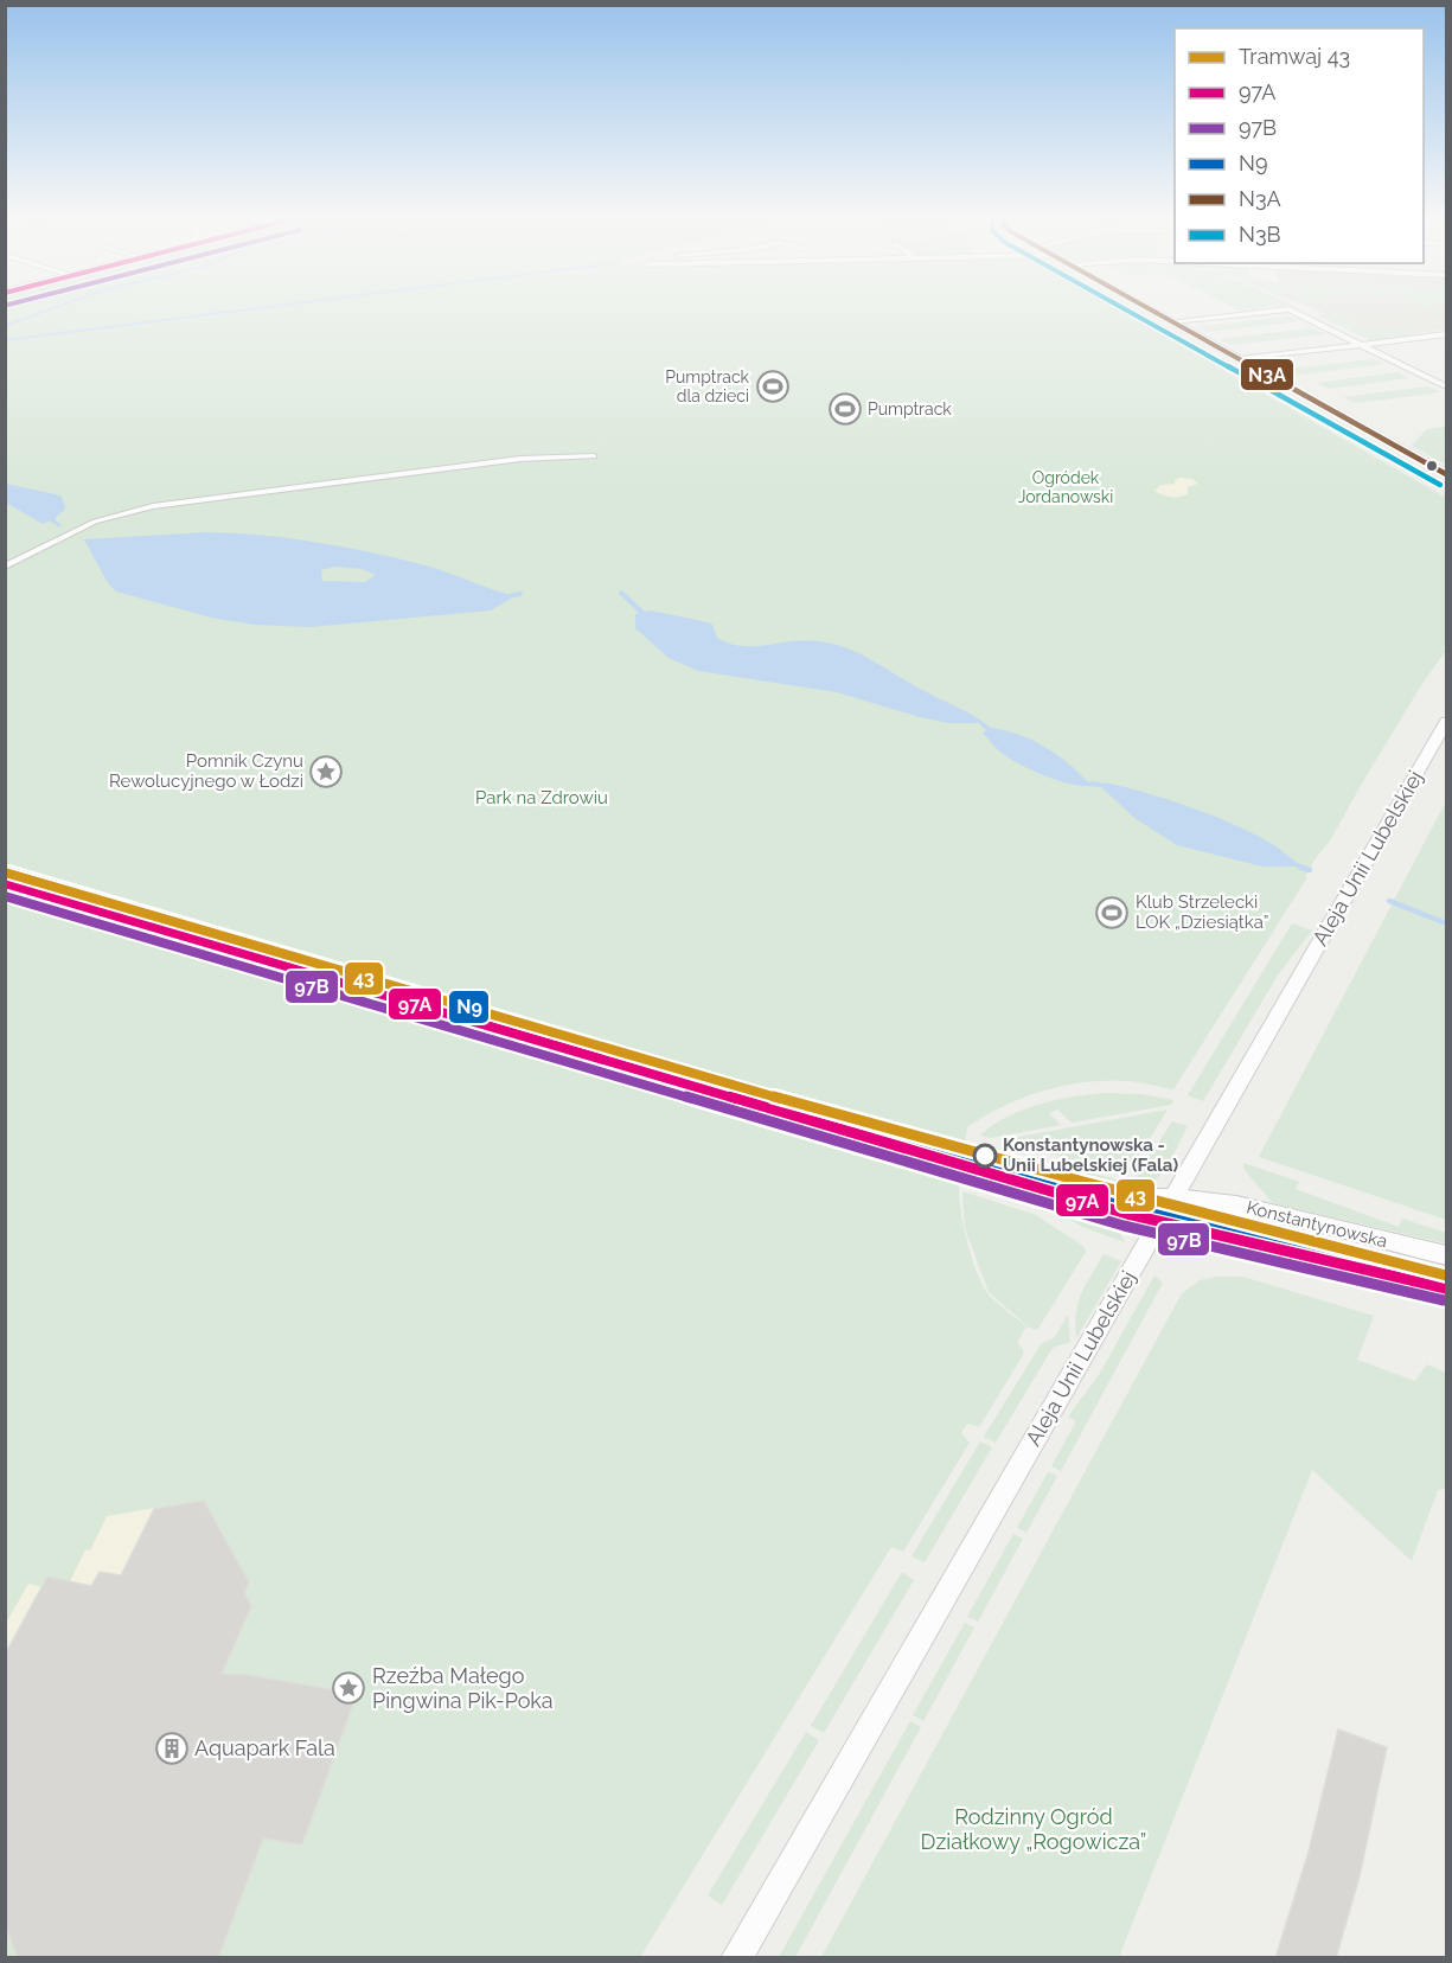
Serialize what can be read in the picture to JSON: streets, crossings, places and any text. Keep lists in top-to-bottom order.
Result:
{
  "streets": {
    "main road": ["Konstantynowska"],
    "street": ["Aleja Unii Lubelskiej"]
  },
  "crossings": [
    ["Aleja Unii Lubelskiej", "Konstantynowska"]
  ],
  "parks": ["Ogródek Jordanowski", "Park na Zdrowiu", "Rodzinny Ogród Działkowy „Rogowicza”"],
  "places": {
    "sports": ["Pumptrack dla dzieci", "Pumptrack", "Klub Strzelecki LOK „Dziesiątka”"],
    "place": ["Pomnik Czynu Rewolucyjnego w Łodzi", "Rzeźba Małego Pingwina Pik-Poka"],
    "other": ["Konstantynowska - Unii Lubelskiej (Fala)"],
    "building": ["Aquapark Fala"]
  },
  "lines": [
    "transit line N3A",
    "transit line N3B",
    "transit line N9",
    "tram line 43",
    "transit line 97A",
    "transit line 97B"
  ],
  "legend": [
    "Tramwaj 43",
    "97A",
    "97B",
    "N9",
    "N3A",
    "N3B"
  ]
}
